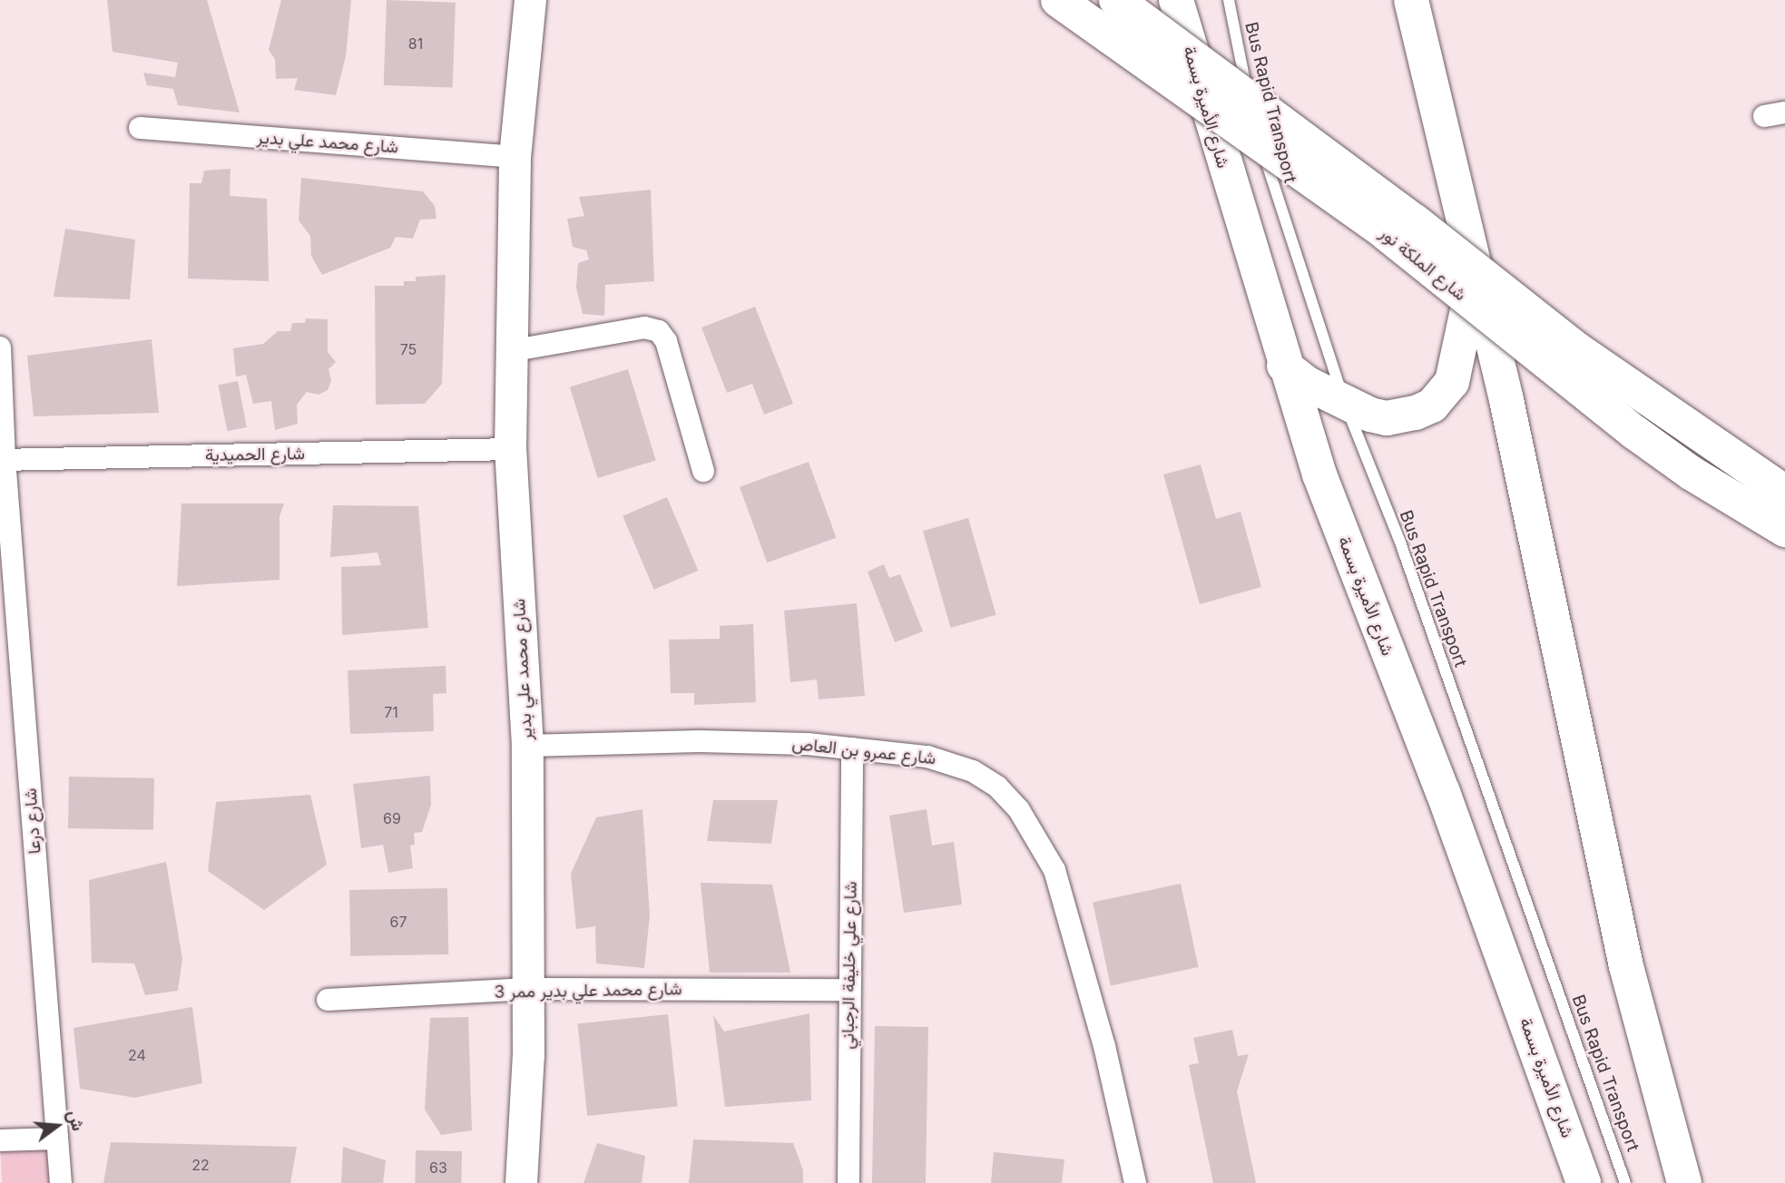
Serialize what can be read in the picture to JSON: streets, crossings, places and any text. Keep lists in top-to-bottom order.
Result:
{
  "streets": {
    "main road": ["شارع الأميرة بسمة", "شارع الملكة نور"],
    "street": [
      "شارع محمد علي بدير",
      "شارع الحميدية",
      "شارع عمرو بن العاص",
      "شارع درعا",
      "شارع علي خليفة الرجباني",
      "شارع محمد علي بدير ممر 3"
    ],
    "lane": ["Bus Rapid Transport"]
  },
  "crossings": [
    ["شارع محمد علي بدير", "شارع الحميدية"],
    ["شارع محمد علي بدير", "شارع عمرو بن العاص"],
    ["شارع محمد علي بدير", "شارع محمد علي بدير ممر 3"],
    ["شارع الحميدية", "شارع درعا"],
    ["شارع عمرو بن العاص", "شارع علي خليفة الرجباني"],
    ["شارع علي خليفة الرجباني", "شارع محمد علي بدير ممر 3"]
  ],
  "house_numbers": [
    "81",
    "75",
    "71",
    "69",
    "67",
    "24",
    "22",
    "63"
  ],
  "north": "right"
}
